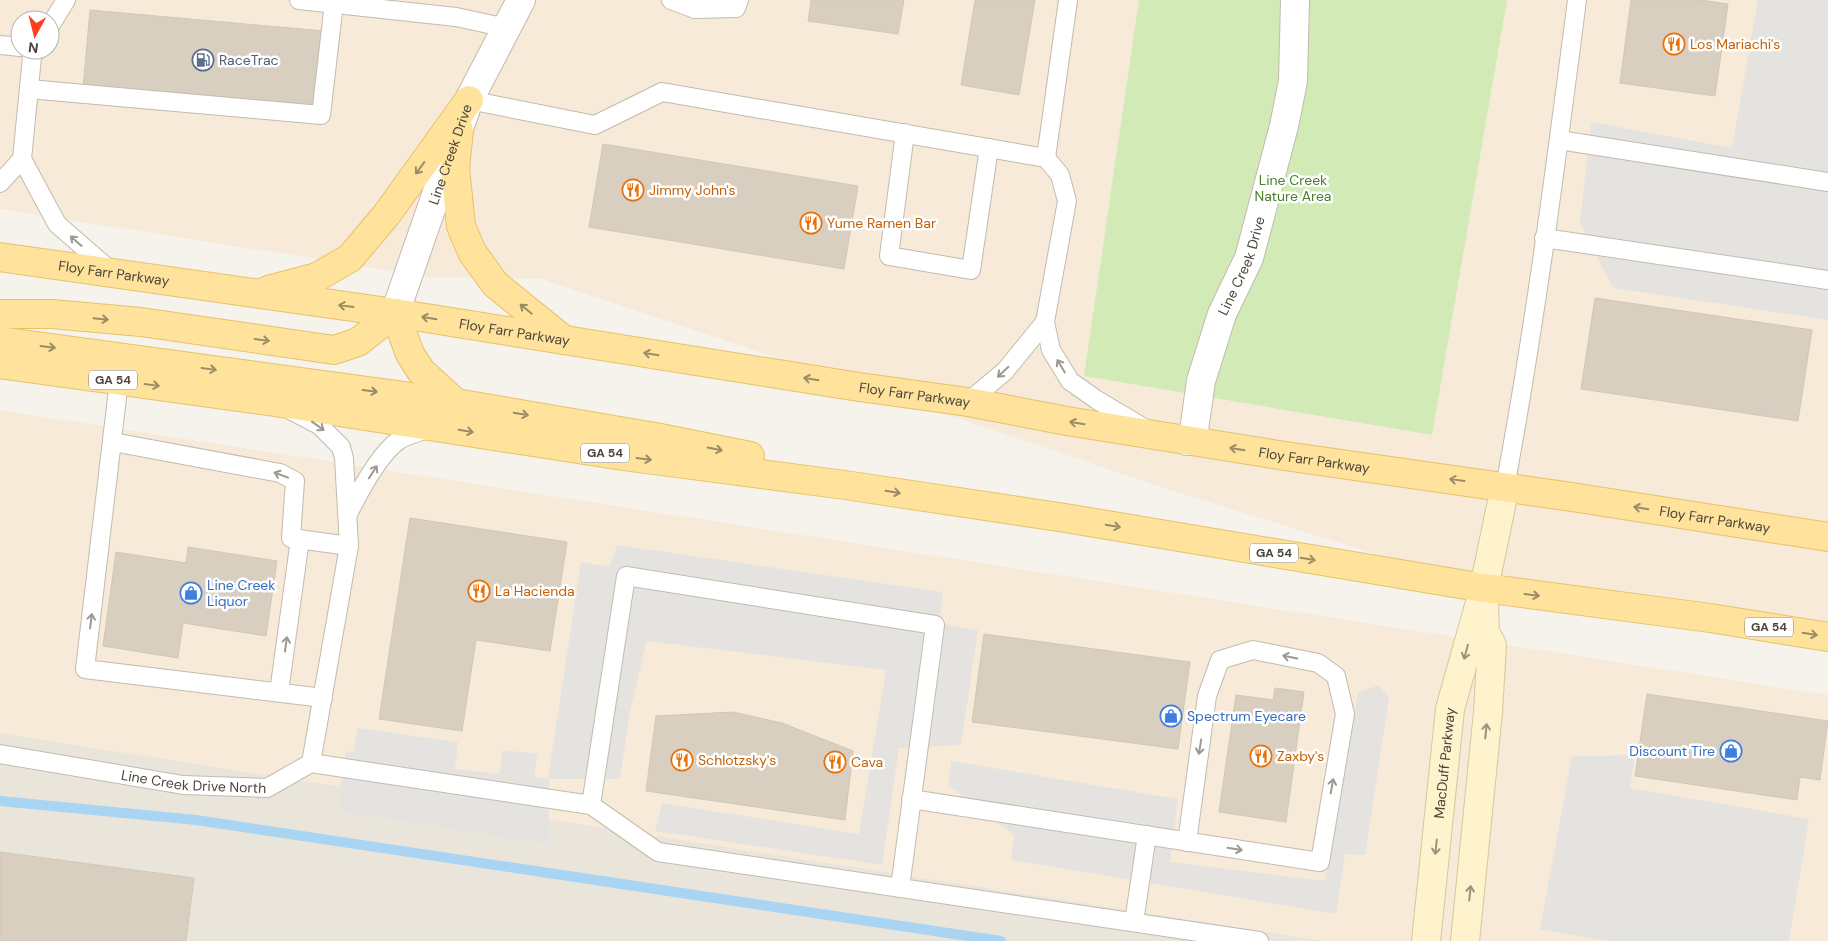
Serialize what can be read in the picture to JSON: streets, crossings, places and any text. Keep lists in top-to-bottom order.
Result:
{
  "streets": {
    "main road": ["Floy Farr Parkway", "GA 54"],
    "street": ["Line Creek Drive", "MacDuff Parkway"],
    "lane": ["Line Creek Drive North"]
  },
  "crossings": [
    ["Line Creek Drive", "Floy Farr Parkway"],
    ["Floy Farr Parkway", "MacDuff Parkway"],
    ["GA 54", "MacDuff Parkway"]
  ],
  "parks": ["Line Creek Nature Area"],
  "places": {
    "restaurant": [
      "Los Mariachi's",
      "Jimmy John's",
      "Yume Ramen Bar",
      "La Hacienda",
      "Zaxby's",
      "Schlotzsky's",
      "Cava"
    ],
    "fuel station": ["RaceTrac"],
    "shop": ["Line Creek Liquor", "Spectrum Eyecare", "Discount Tire"]
  },
  "north": "bottom"
}
